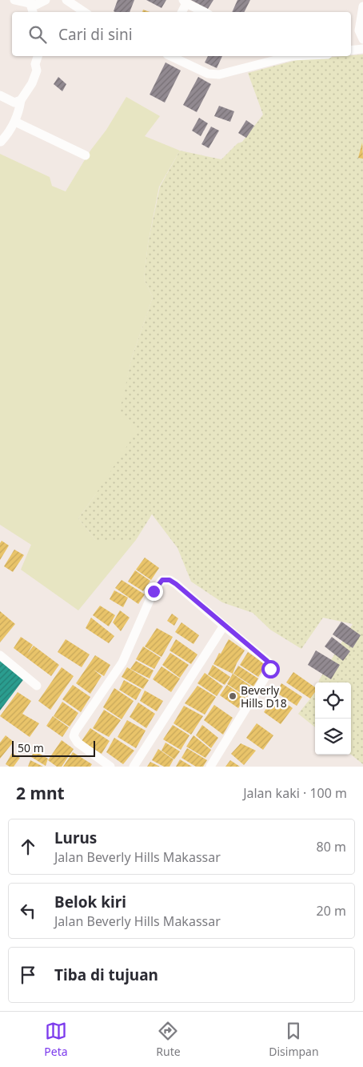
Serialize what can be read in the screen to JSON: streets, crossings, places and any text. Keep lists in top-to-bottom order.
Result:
{
  "places": ["Beverly Hills D18"],
  "scale_bar": "50 m",
  "page": {
    "search": "Cari di sini",
    "scale": "50 m",
    "heading": ["2 mnt", "Jalan kaki · 100 m"],
    "list": [
      ["Lurus", "Jalan Beverly Hills Makassar", "80 m"],
      ["Belok kiri", "Jalan Beverly Hills Makassar", "20 m"],
      "Tiba di tujuan"
    ],
    "nav": ["Peta", "Rute", "Disimpan"]
  }
}
